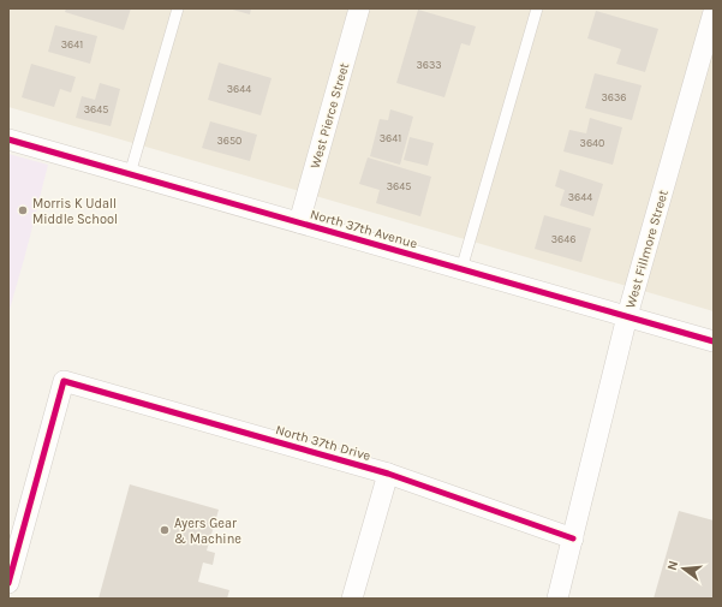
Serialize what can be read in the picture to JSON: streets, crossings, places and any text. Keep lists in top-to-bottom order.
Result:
{
  "streets": {
    "street": [
      "West Pierce Street",
      "North 37th Avenue",
      "West Fillmore Street",
      "North 37th Drive"
    ]
  },
  "crossings": [
    ["West Pierce Street", "North 37th Avenue"],
    ["North 37th Avenue", "West Fillmore Street"],
    ["West Fillmore Street", "North 37th Drive"]
  ],
  "places": ["Morris K Udall Middle School", "Ayers Gear & Machine"],
  "house_numbers": [
    "3641",
    "3633",
    "3644",
    "3636",
    "3645",
    "3641",
    "3650",
    "3640",
    "3645",
    "3644",
    "3646"
  ],
  "north": "left"
}
